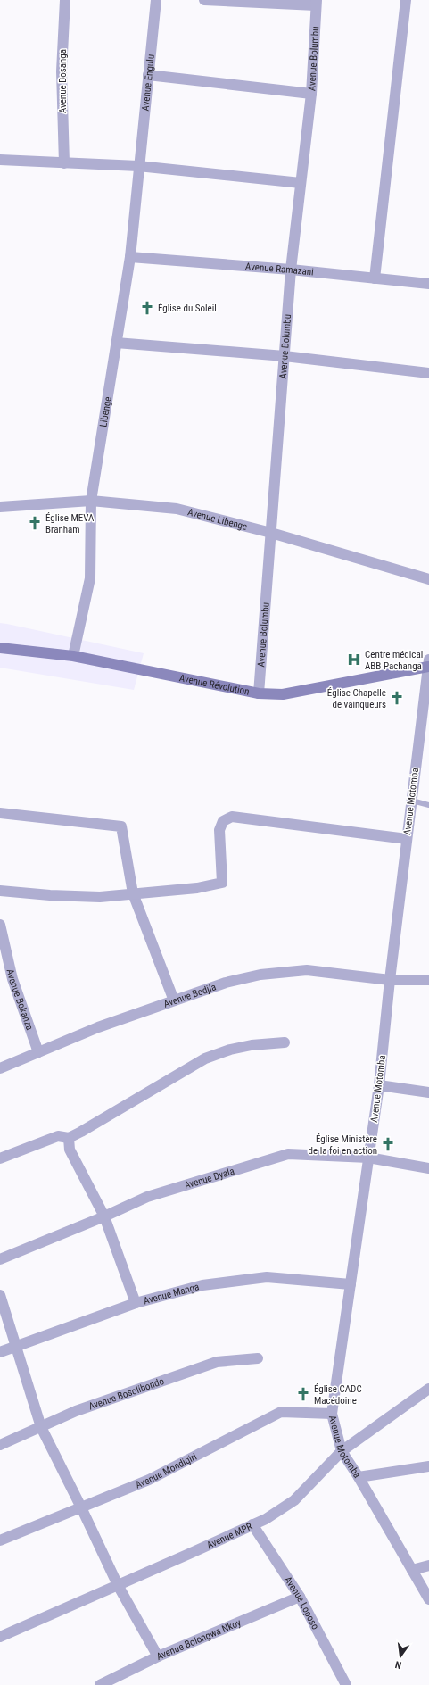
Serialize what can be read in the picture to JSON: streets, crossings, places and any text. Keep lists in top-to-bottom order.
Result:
{
  "streets": {
    "street": [
      "Avenue Bolumbu",
      "Avenue Bosanga",
      "Avenue Engulu",
      "Avenue Ramazani",
      "Libenge",
      "Avenue Libenge",
      "Avenue Révolution",
      "Avenue Motomba",
      "Avenue Bodjia",
      "Avenue Bokanza",
      "Avenue Dyala",
      "Avenue Manga",
      "Avenue Bosolibondo",
      "Avenue Mondigiri",
      "Avenue MPR",
      "Avenue Loposo",
      "Avenue Bolongwa Nkoy"
    ]
  },
  "crossings": [
    ["Avenue Bolumbu", "Avenue Ramazani"],
    ["Avenue Bolumbu", "Avenue Libenge"],
    ["Avenue Bolumbu", "Avenue Révolution"],
    ["Avenue Engulu", "Libenge"],
    ["Avenue Ramazani", "Libenge"],
    ["Libenge", "Avenue Libenge"],
    ["Libenge", "Avenue Révolution"],
    ["Avenue Révolution", "Avenue Motomba"],
    ["Avenue Motomba", "Avenue Bodjia"],
    ["Avenue Motomba", "Avenue Dyala"],
    ["Avenue Motomba", "Avenue Manga"],
    ["Avenue Motomba", "Avenue Mondigiri"],
    ["Avenue Motomba", "Avenue MPR"],
    ["Avenue Bodjia", "Avenue Bokanza"],
    ["Avenue MPR", "Avenue Loposo"],
    ["Avenue Loposo", "Avenue Bolongwa Nkoy"]
  ],
  "places": {
    "church": [
      "Église du Soleil",
      "Église MEVA Branham",
      "Église Chapelle de vainqueurs",
      "Église Ministère de la foi en action",
      "Église CADC Macédoine"
    ],
    "hospital": ["Centre médical ABB Pachanga"]
  },
  "north": "bottom"
}
